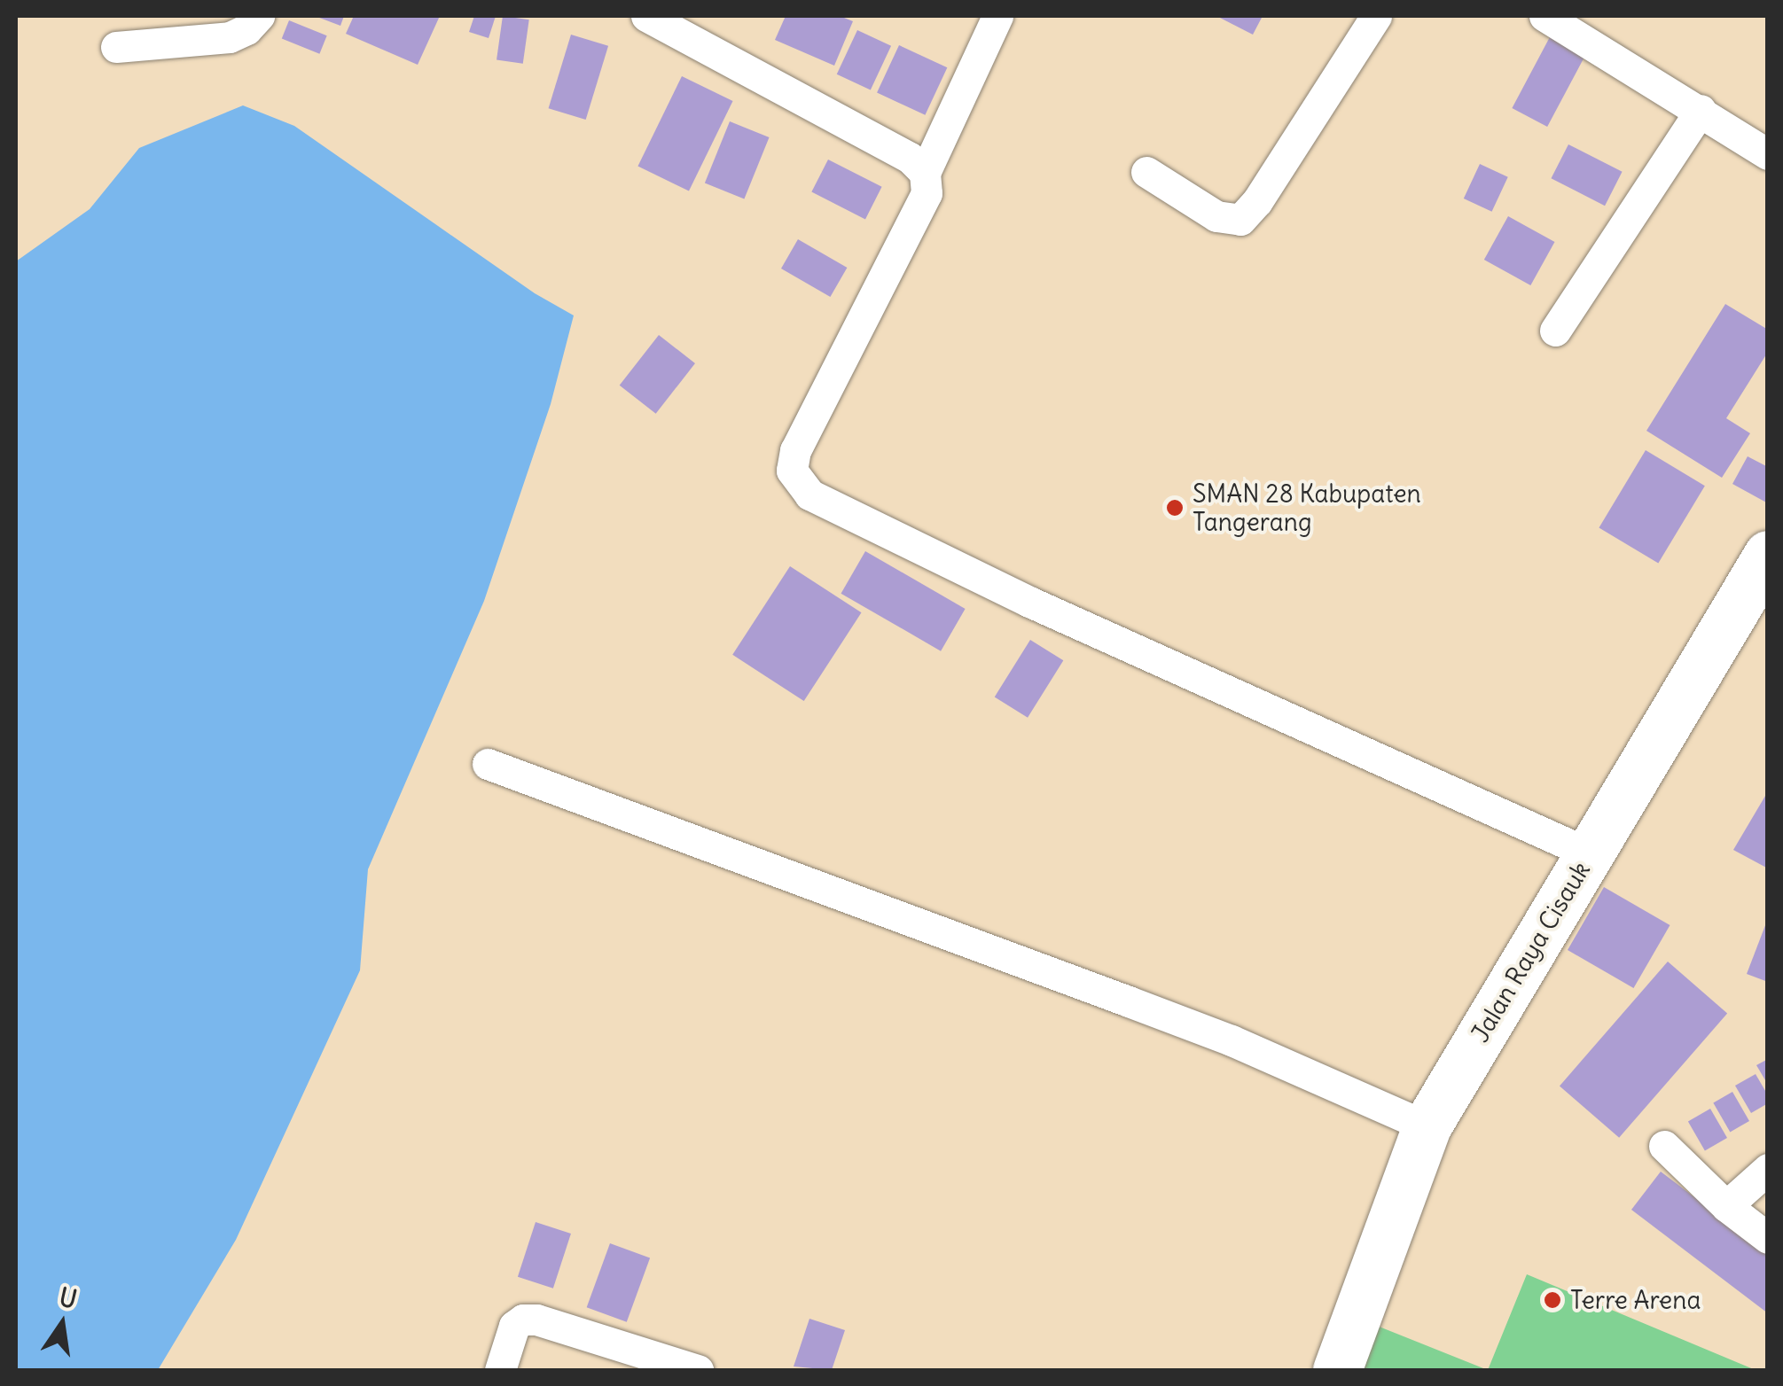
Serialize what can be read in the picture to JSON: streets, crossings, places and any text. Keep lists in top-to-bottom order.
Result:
{
  "streets": {
    "main road": ["Jalan Raya Cisauk"]
  },
  "places": ["SMAN 28 Kabupaten Tangerang", "Terre Arena"],
  "north": "top"
}
